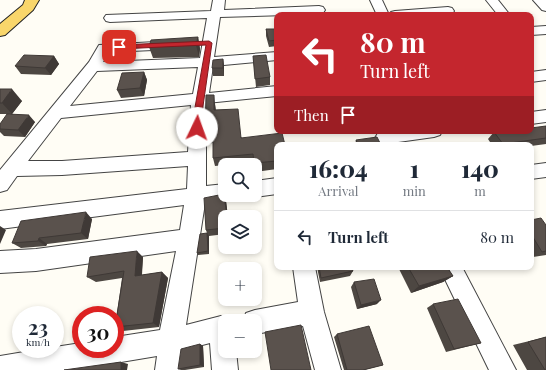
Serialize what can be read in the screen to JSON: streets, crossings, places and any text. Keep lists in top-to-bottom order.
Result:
{
  "page": {
    "turn": ["80 m", "Turn left"],
    "then": "Then",
    "eta": [
      "16:04",
      "Arrival",
      "1",
      "min",
      "140",
      "m"
    ],
    "map_buttons": ["+", "−"],
    "list": [
      {
        "name": "Turn left",
        "value": "80 m"
      }
    ],
    "speed": "23 km/h",
    "limit": "30"
  }
}
